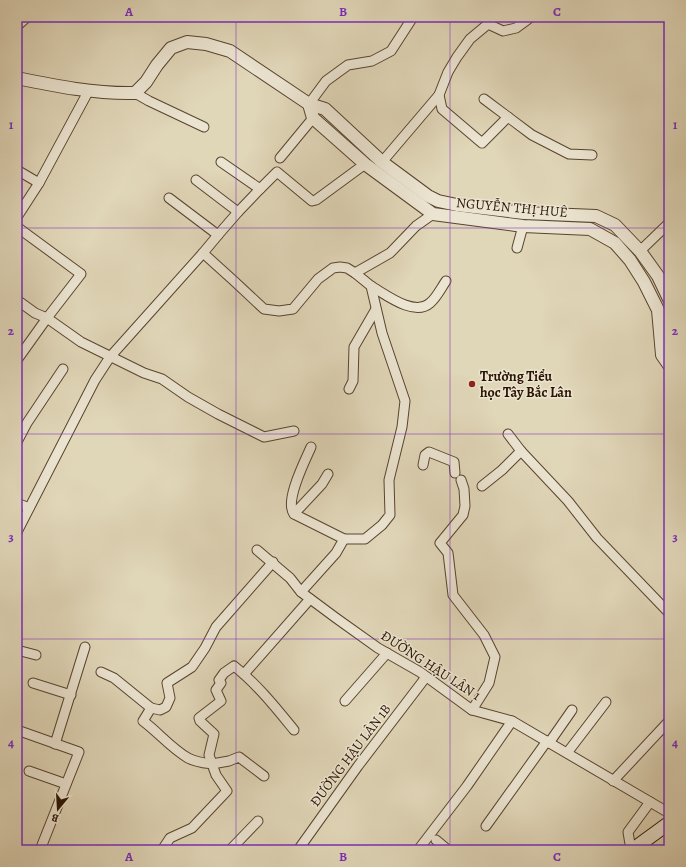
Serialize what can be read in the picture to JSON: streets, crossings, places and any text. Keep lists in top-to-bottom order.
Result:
{
  "streets": {
    "street": ["NGUYỄN THỊ HUÊ", "ĐƯỜNG HẬU LÂN 1", "ĐƯỜNG HẬU LÂN 1B"]
  },
  "crossings": [
    ["ĐƯỜNG HẬU LÂN 1", "ĐƯỜNG HẬU LÂN 1B"]
  ],
  "places": ["Trường Tiểu học Tây Bắc Lân"],
  "north": "bottom",
  "grid": {
    "columns": ["A", "B", "C"],
    "rows": [
      "1",
      "2",
      "3",
      "4"
    ]
  }
}
